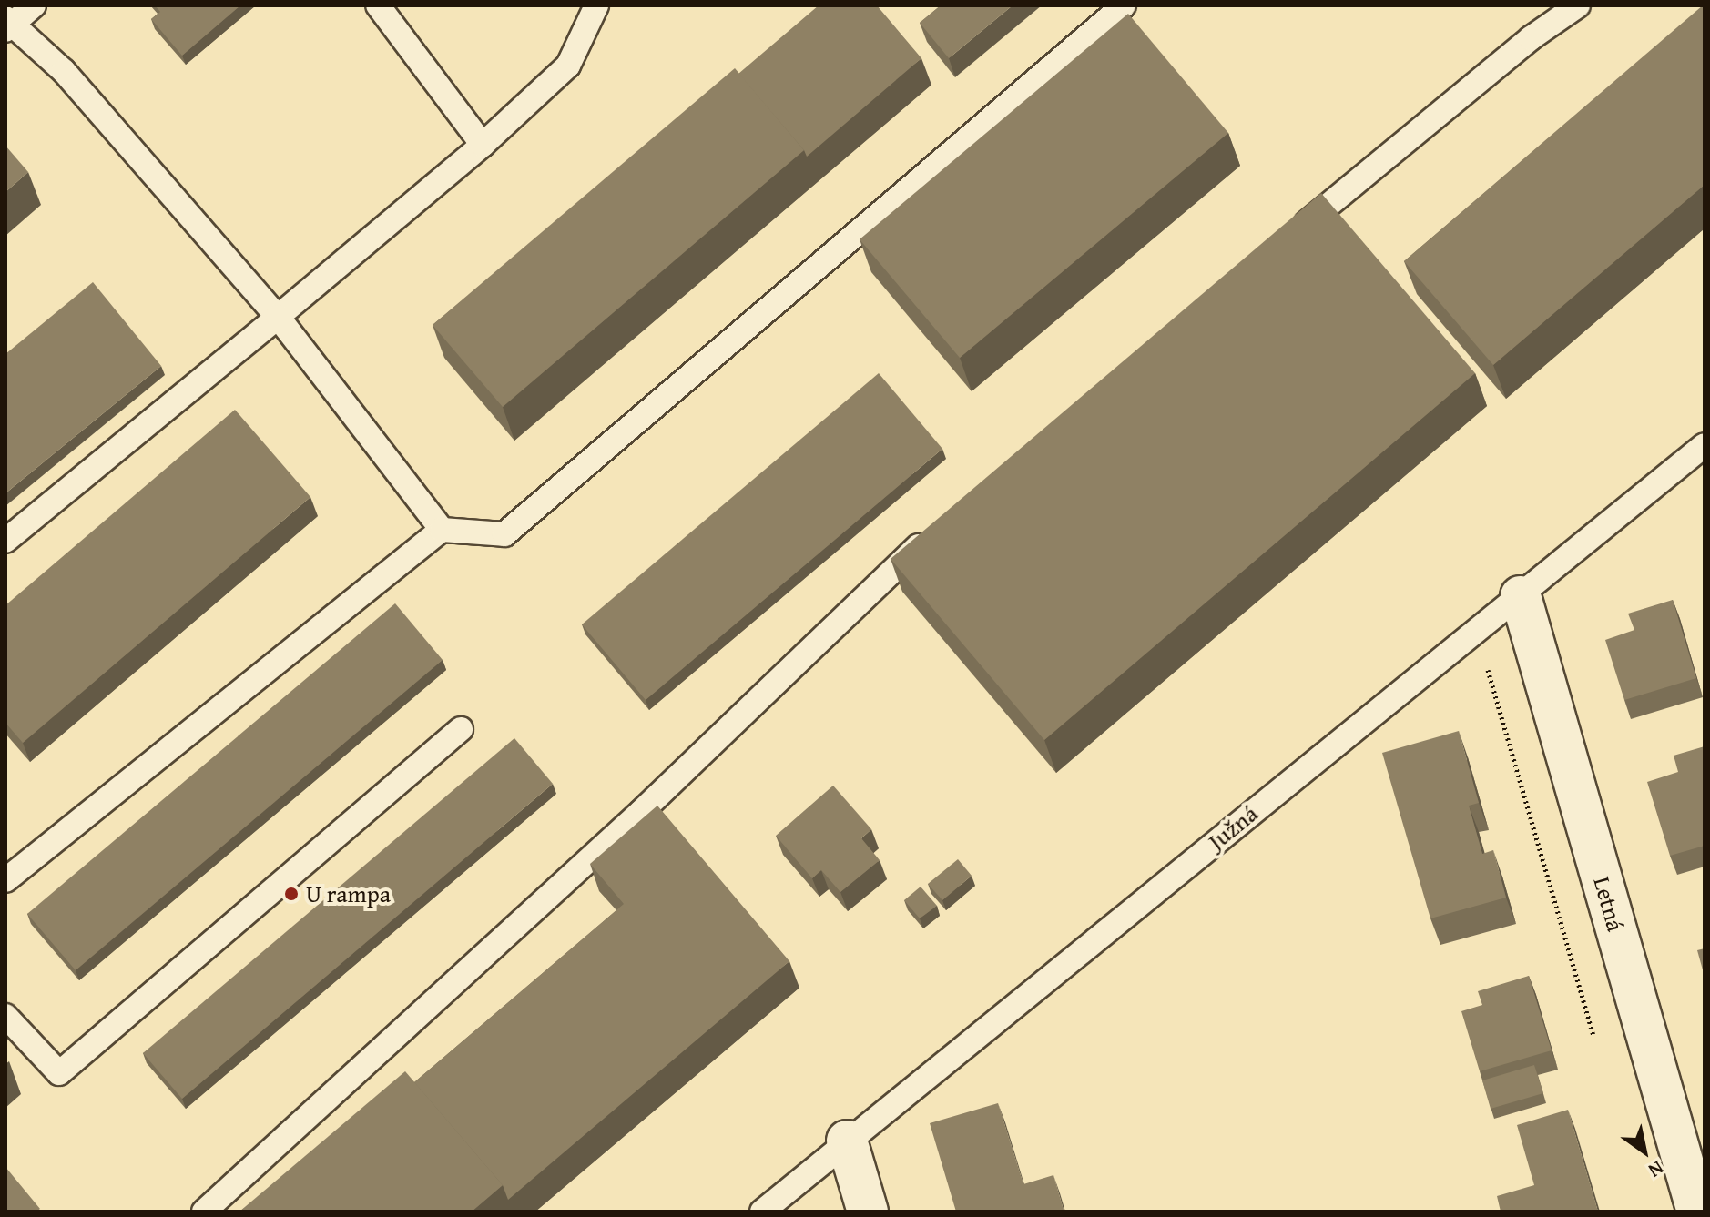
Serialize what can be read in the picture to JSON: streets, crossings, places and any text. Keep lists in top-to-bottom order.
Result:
{
  "streets": {
    "street": ["Letná"],
    "lane": ["Južná"]
  },
  "crossings": [
    ["Južná", "Letná"]
  ],
  "places": ["U rampa"],
  "north": "bottom right"
}
